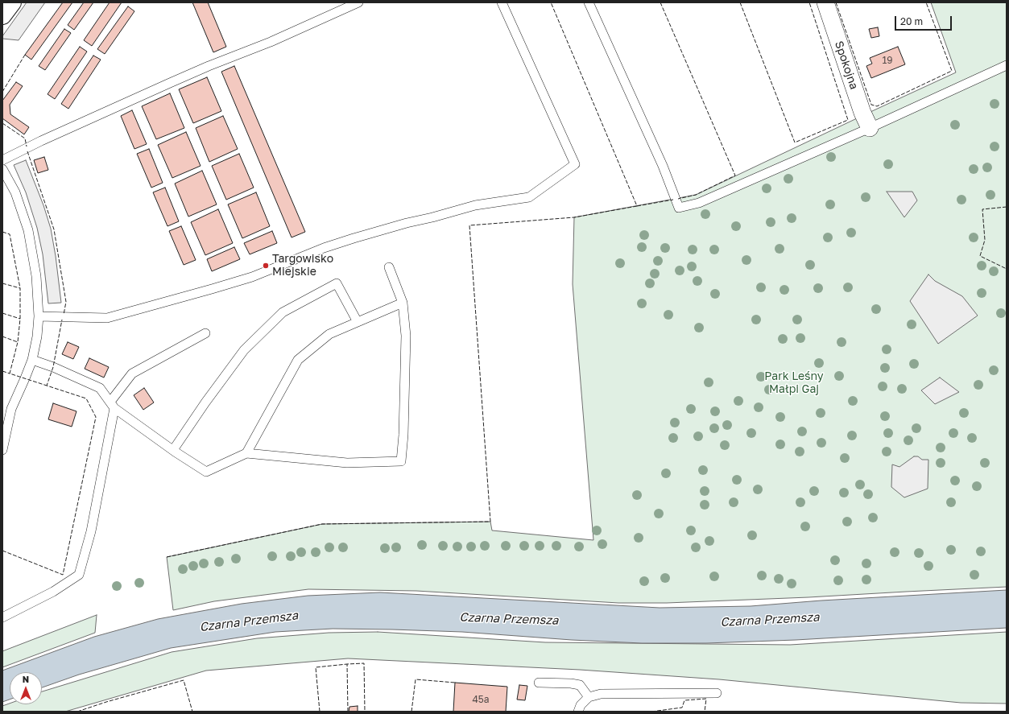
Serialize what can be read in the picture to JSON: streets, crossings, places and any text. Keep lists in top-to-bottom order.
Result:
{
  "streets": {
    "street": ["Spokojna"]
  },
  "water": ["Czarna Przemsza"],
  "parks": ["Park Leśny Małpi Gaj"],
  "places": ["Targowisko Miejskie"],
  "house_numbers": ["19", "45a"],
  "scale_bar": "20 m",
  "north": "top"
}
